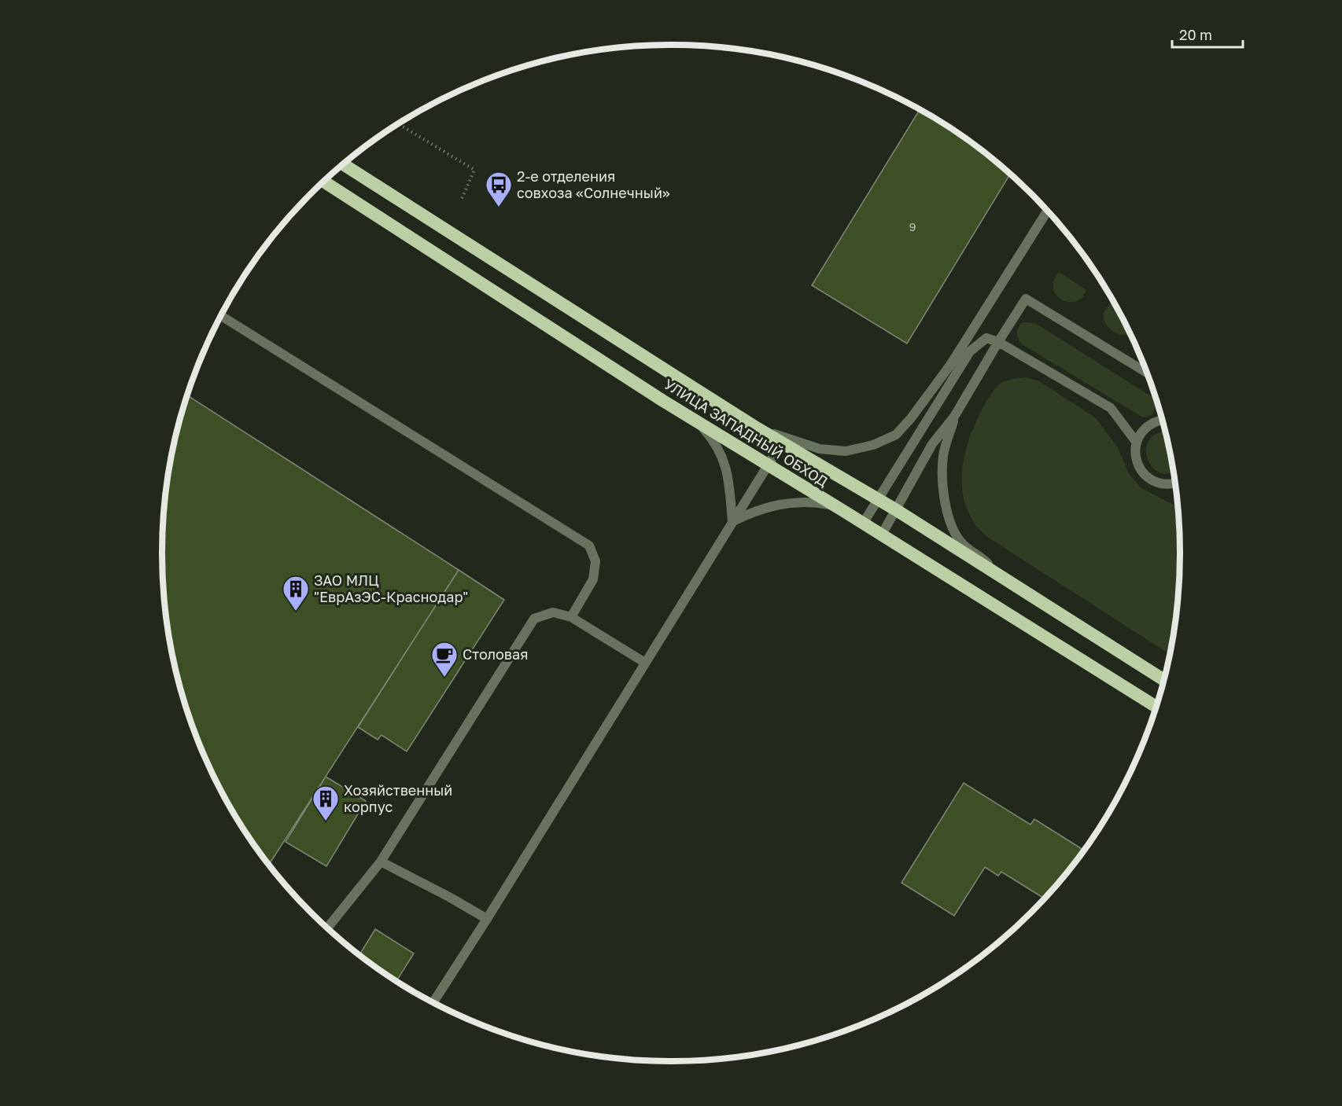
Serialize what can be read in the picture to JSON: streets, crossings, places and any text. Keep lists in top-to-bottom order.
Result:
{
  "streets": {
    "highway": ["УЛИЦА ЗАПАДНЫЙ ОБХОД"]
  },
  "places": {
    "bus stop": ["2-е отделения совхоза «Солнечный»"],
    "building": ["ЗАО МЛЦ \"ЕврАзЭС-Краснодар\"", "Хозяйственный корпус"],
    "cafe": ["Столовая"]
  },
  "house_numbers": ["9"],
  "scale_bar": "20 m"
}
